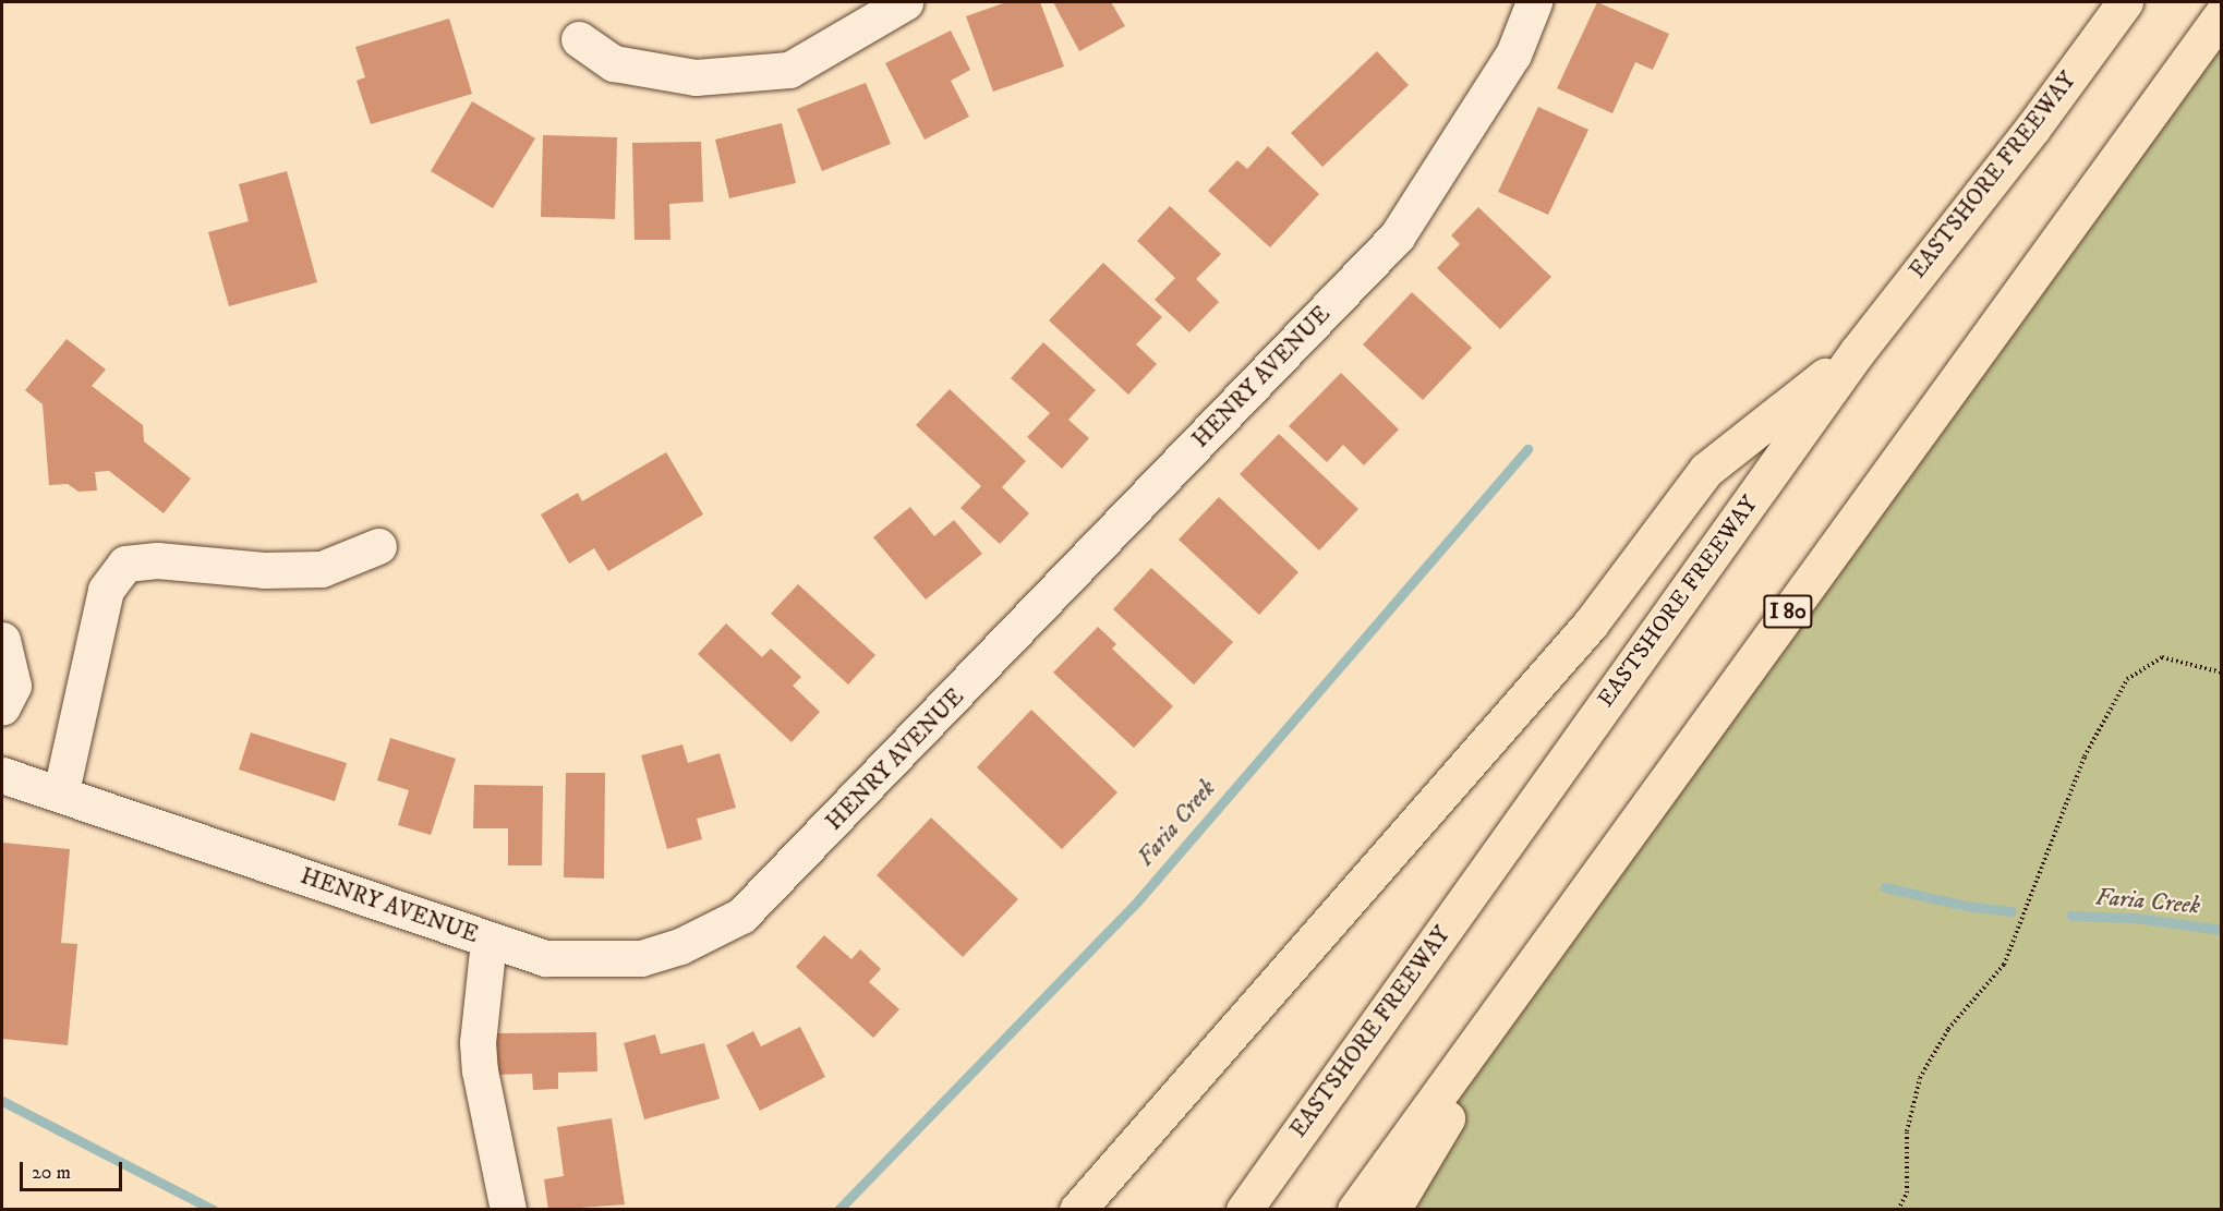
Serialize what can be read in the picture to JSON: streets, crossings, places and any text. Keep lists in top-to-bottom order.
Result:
{
  "streets": {
    "highway": ["EASTSHORE FREEWAY", "I 80"],
    "street": ["HENRY AVENUE"]
  },
  "water": ["Faria Creek"],
  "scale_bar": "20 m"
}
